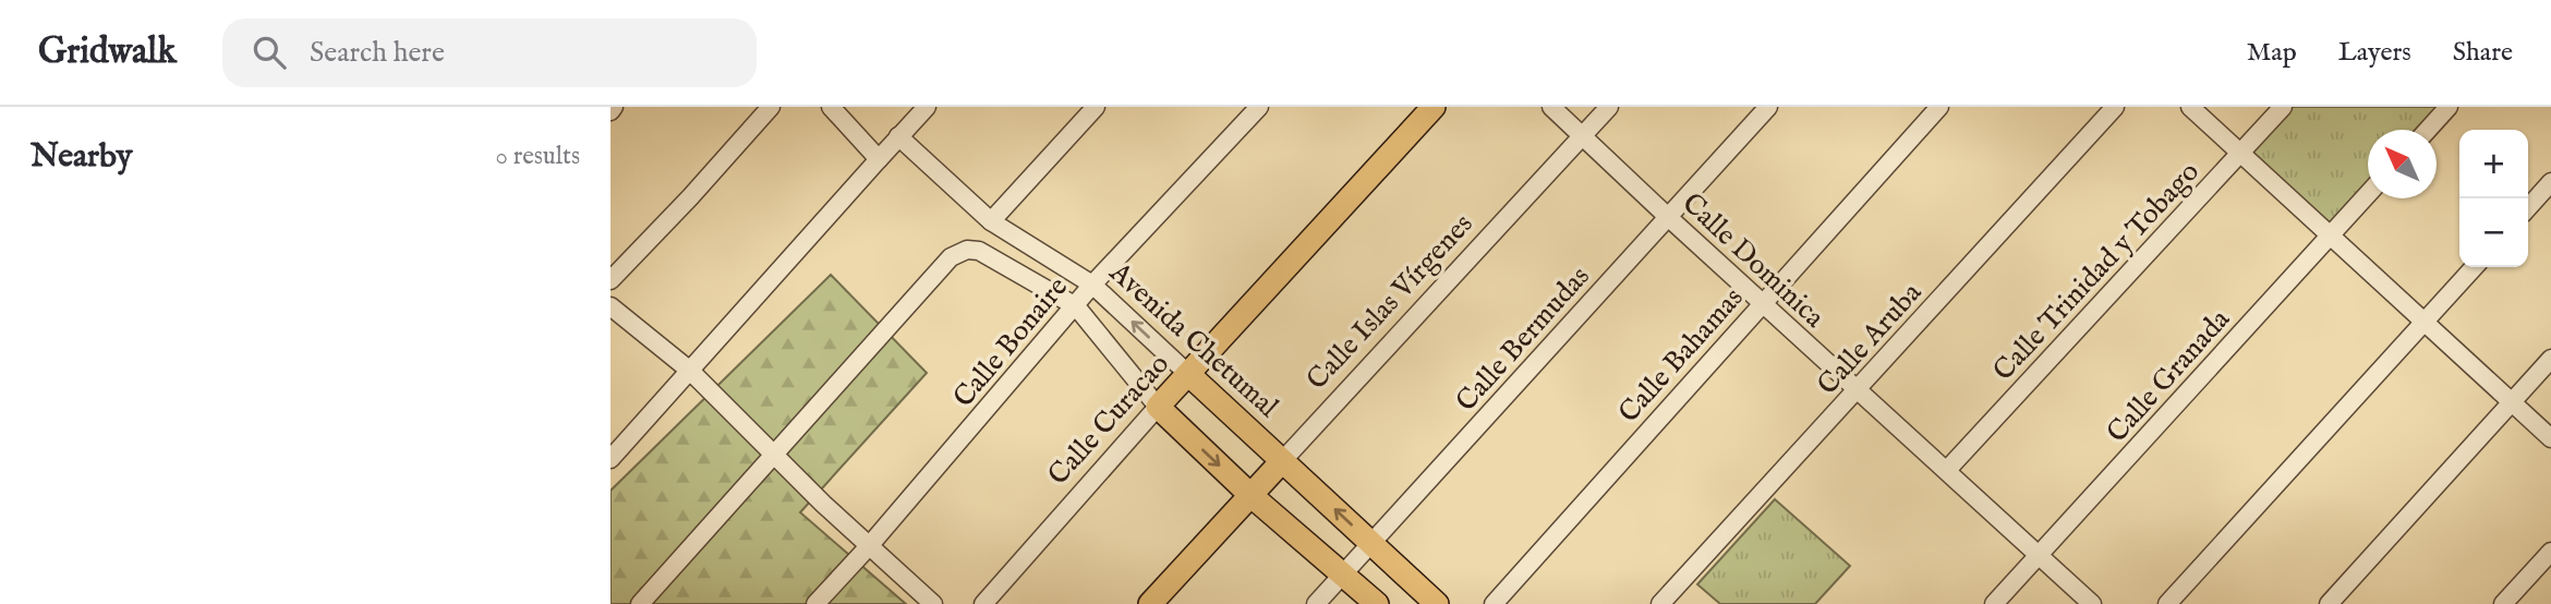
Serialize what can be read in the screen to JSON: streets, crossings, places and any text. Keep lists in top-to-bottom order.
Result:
{
  "streets": {
    "main road": ["Calle Islas Vírgenes", "Avenida Chetumal", "Calle Curacao"],
    "street": [
      "Calle Dominica",
      "Calle Trinidad y Tobago",
      "Calle Bermudas",
      "Calle Aruba",
      "Calle Bonaire",
      "Calle Bahamas",
      "Calle Granada"
    ]
  },
  "crossings": [
    ["Calle Dominica", "Calle Trinidad y Tobago"],
    ["Calle Dominica", "Calle Islas Vírgenes"],
    ["Calle Dominica", "Calle Bermudas"],
    ["Calle Dominica", "Calle Aruba"],
    ["Calle Dominica", "Calle Bahamas"],
    ["Calle Dominica", "Calle Granada"],
    ["Calle Islas Vírgenes", "Avenida Chetumal"],
    ["Calle Bermudas", "Avenida Chetumal"],
    ["Avenida Chetumal", "Calle Bonaire"],
    ["Avenida Chetumal", "Calle Curacao"]
  ],
  "north": "top left",
  "page": {
    "header": "Gridwalk",
    "search": "Search here",
    "nav": ["Map", "Layers", "Share"],
    "heading": ["Nearby", "0 results"],
    "map_buttons": ["+", "−"]
  }
}
